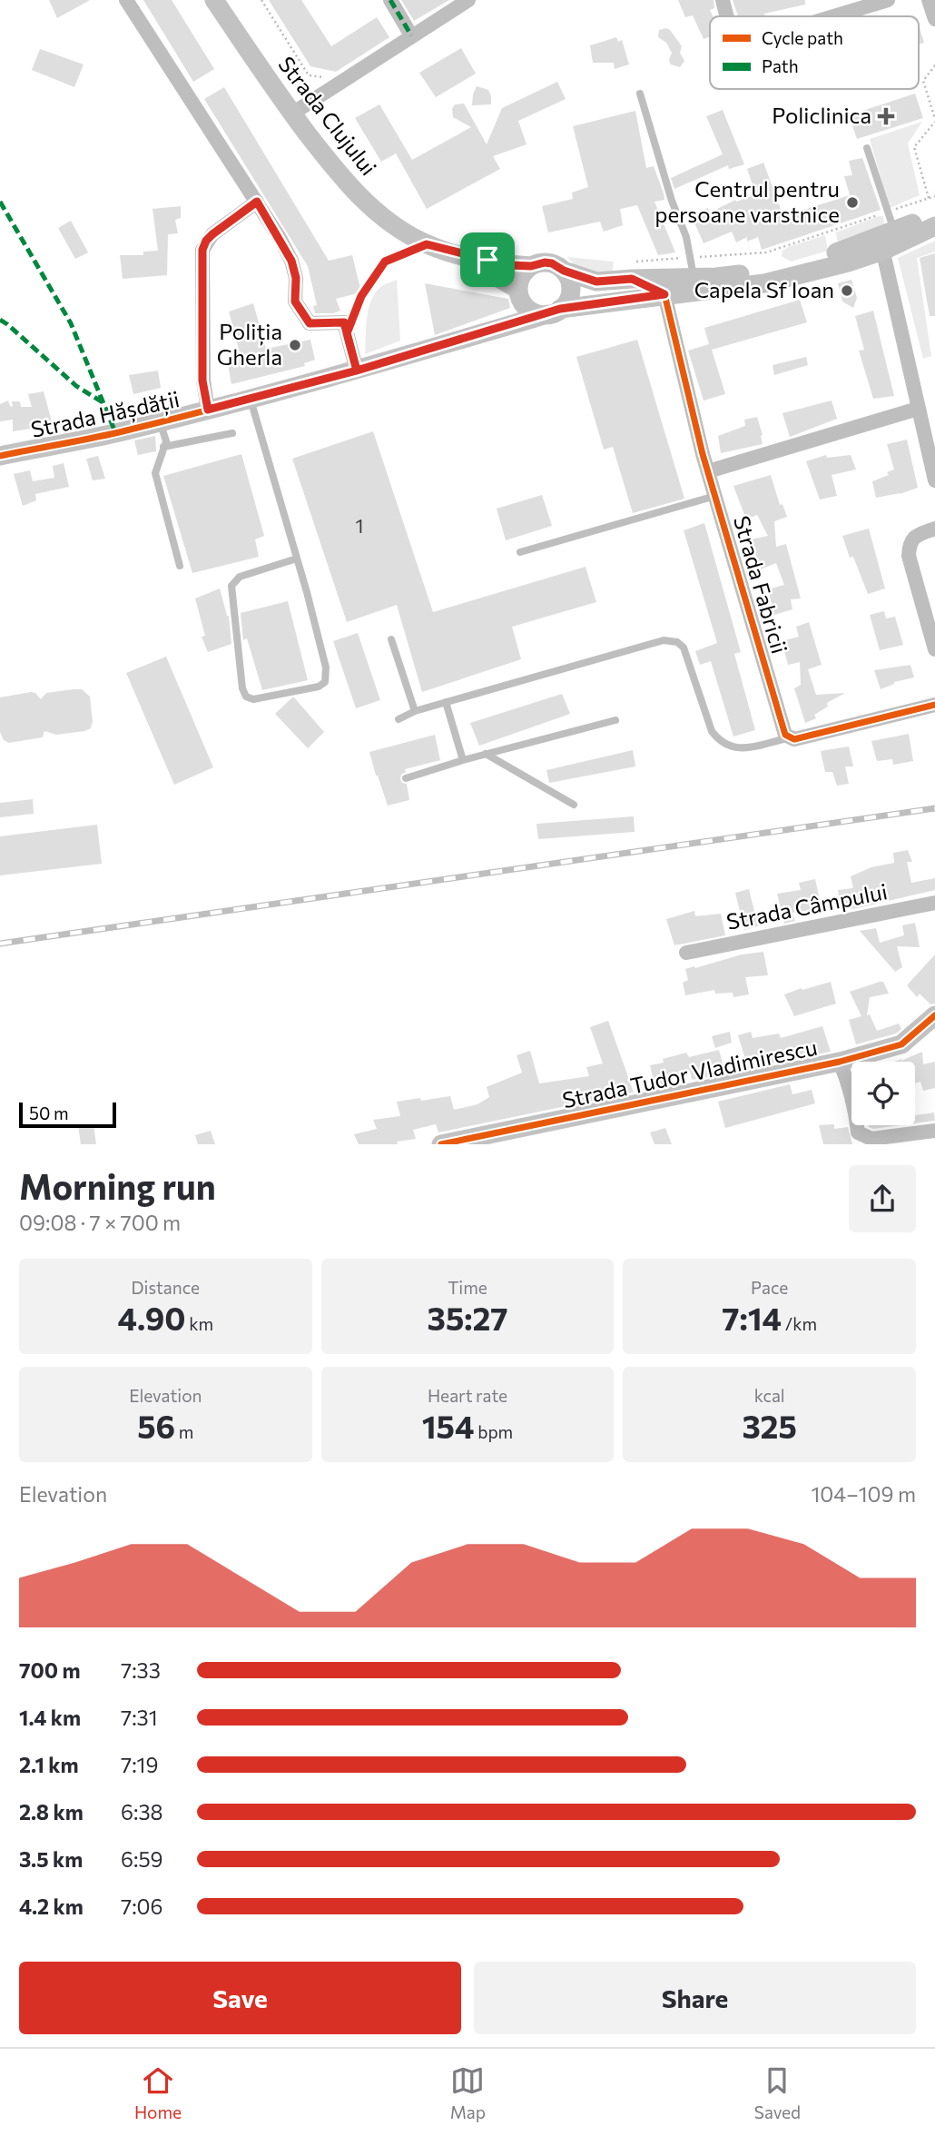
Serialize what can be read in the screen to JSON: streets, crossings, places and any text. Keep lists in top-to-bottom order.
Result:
{
  "streets": {
    "main road": ["Strada Clujului", "Strada Hășdății", "Strada Tudor Vladimirescu"],
    "street": ["Strada Fabricii", "Strada Câmpului"]
  },
  "crossings": [
    ["Strada Clujului", "Strada Hășdății"]
  ],
  "places": {
    "health": ["Policlinica"],
    "other": ["Centrul pentru persoane varstnice", "Capela Sf Ioan", "Poliția Gherla"]
  },
  "house_numbers": ["1"],
  "legend": ["Cycle path", "Path"],
  "scale_bar": "50 m",
  "page": {
    "scale": "50 m",
    "heading": ["Morning run", "09:08 · 7 × 700 m"],
    "stats": [
      ["Distance", "4.90 km"],
      ["Time", "35:27"],
      ["Pace", "7:14 /km"],
      ["Elevation", "56 m"],
      ["Heart rate", "154 bpm"],
      ["kcal", "325"]
    ],
    "chart": ["Elevation", "104–109 m"],
    "list": [
      {
        "name": "700 m",
        "note": "7:33"
      },
      {
        "name": "1.4 km",
        "note": "7:31"
      },
      {
        "name": "2.1 km",
        "note": "7:19"
      },
      {
        "name": "2.8 km",
        "note": "6:38"
      },
      {
        "name": "3.5 km",
        "note": "6:59"
      },
      {
        "name": "4.2 km",
        "note": "7:06"
      }
    ],
    "buttons": ["Save", "Share"],
    "tabs": ["Home", "Map", "Saved"]
  }
}
